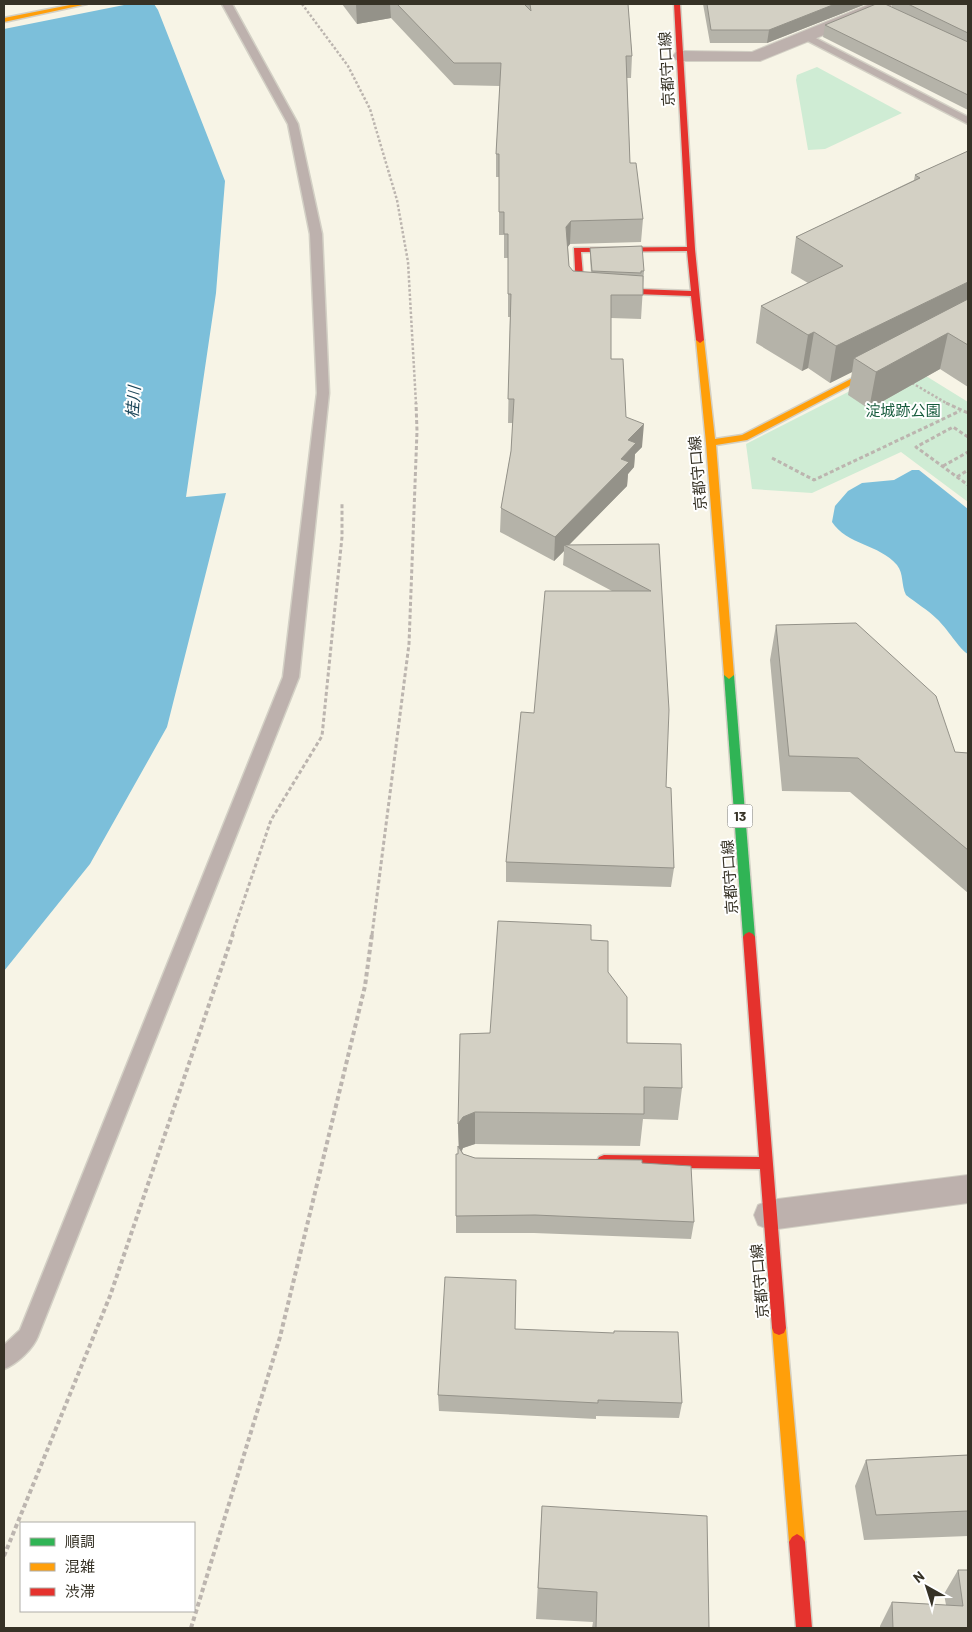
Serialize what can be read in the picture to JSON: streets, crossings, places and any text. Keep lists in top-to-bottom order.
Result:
{
  "streets": {
    "main road": ["京都守口線", "13"]
  },
  "water": ["桂川"],
  "parks": ["淀城跡公園"],
  "legend": ["順調", "混雑", "渋滞"],
  "north": "top left"
}
